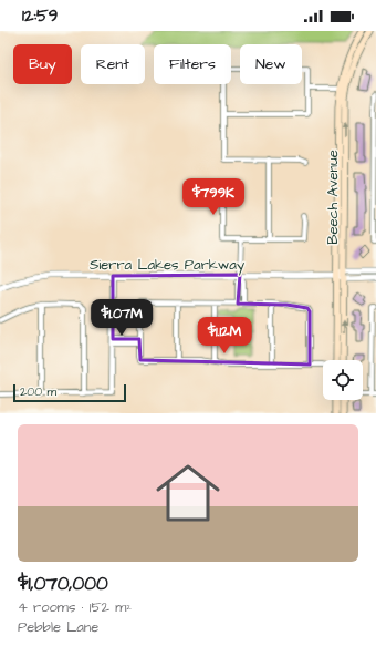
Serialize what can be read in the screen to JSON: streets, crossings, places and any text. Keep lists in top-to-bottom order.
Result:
{
  "streets": {
    "main road": ["Beech Avenue"],
    "street": ["Sierra Lakes Parkway"]
  },
  "crossings": [
    ["Beech Avenue", "Sierra Lakes Parkway"]
  ],
  "scale_bar": "200 m",
  "page": {
    "status": "12:59",
    "chip": [
      "Buy",
      "Rent",
      "Filters",
      "New"
    ],
    "price": ["$799K", "$1.07M", "$1.12M"],
    "scale": "200 m",
    "list": [
      {
        "name": "$1,070,000",
        "note": "4 rooms · 152 m² · Pebble Lane"
      }
    ]
  }
}
